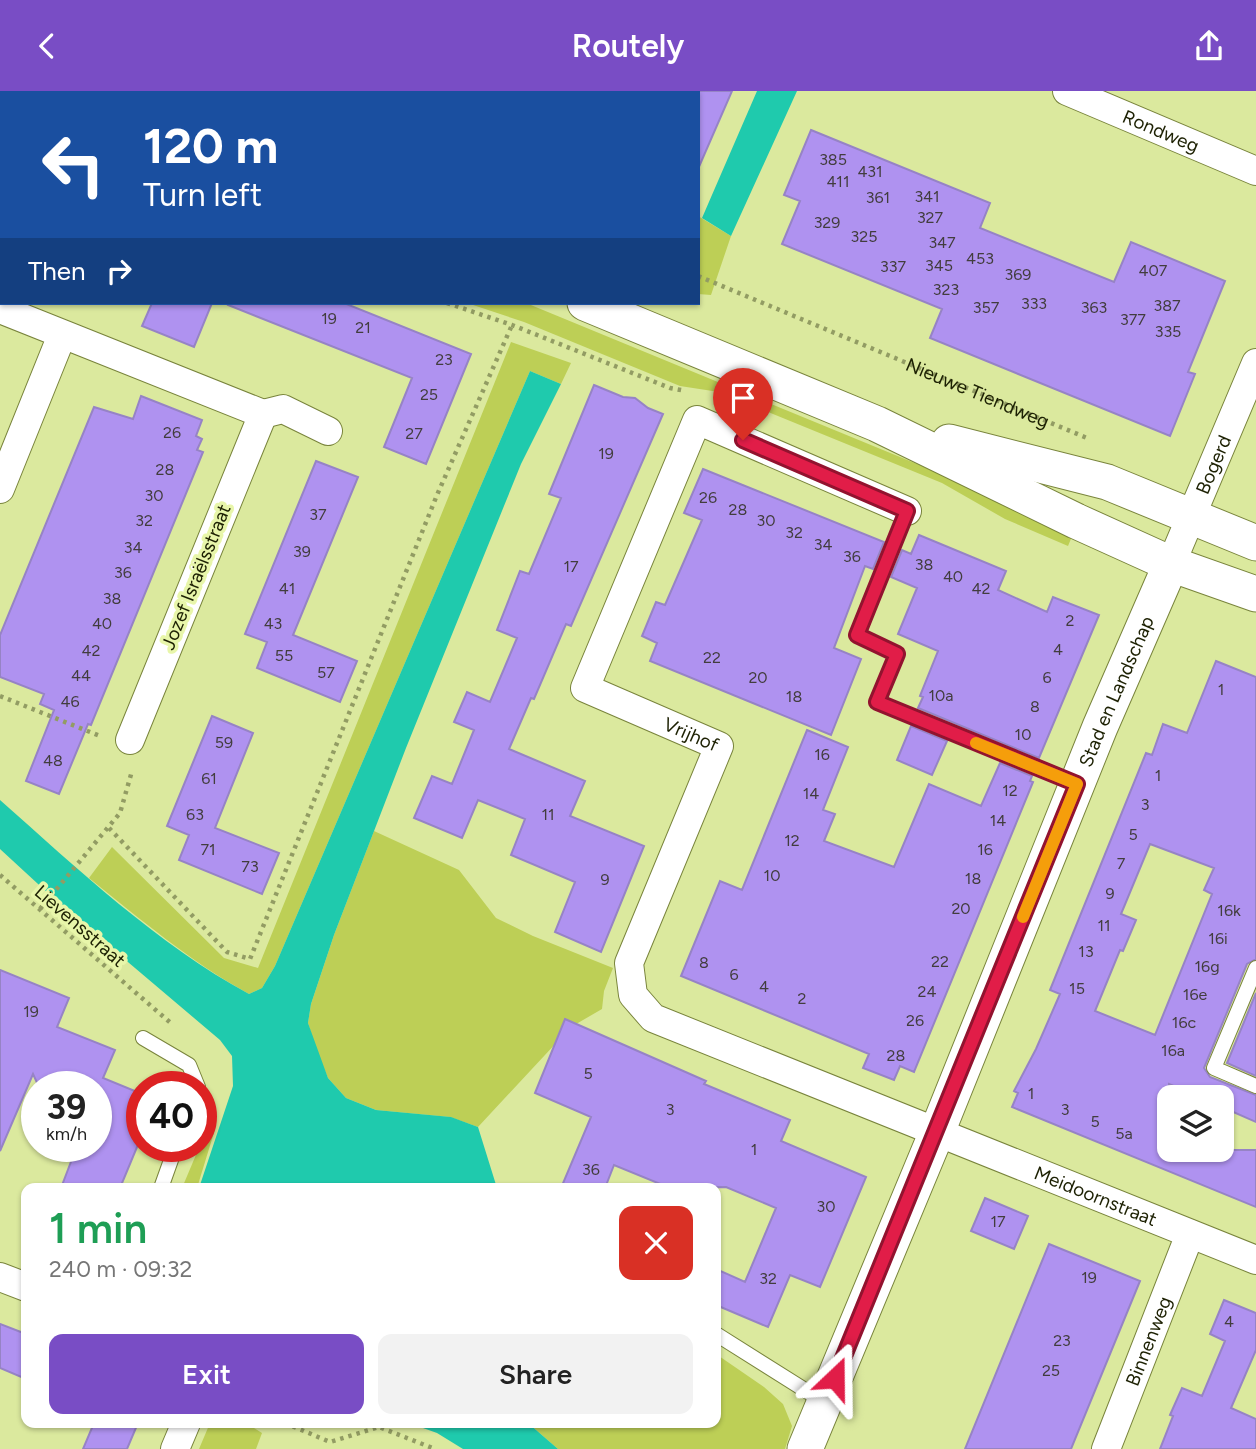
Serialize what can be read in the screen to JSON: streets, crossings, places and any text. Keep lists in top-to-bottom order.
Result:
{
  "streets": {
    "street": [
      "Rondweg",
      "Bogerd",
      "Jozef Israëlsstraat",
      "Stad en Landschap",
      "Vrijhof",
      "Meidoornstraat",
      "Binnenweg"
    ],
    "path": ["Nieuwe Tiendweg", "Lievensstraat"]
  },
  "crossings": [
    ["Bogerd", "Stad en Landschap"],
    ["Stad en Landschap", "Vrijhof"],
    ["Stad en Landschap", "Meidoornstraat"],
    ["Vrijhof", "Meidoornstraat"],
    ["Meidoornstraat", "Binnenweg"]
  ],
  "house_numbers": [
    "385",
    "431",
    "411",
    "341",
    "361",
    "327",
    "329",
    "325",
    "347",
    "453",
    "345",
    "337",
    "407",
    "369",
    "323",
    "333",
    "387",
    "357",
    "363",
    "19",
    "377",
    "21",
    "335",
    "23",
    "25",
    "26",
    "27",
    "19",
    "28",
    "30",
    "26",
    "28",
    "37",
    "32",
    "30",
    "32",
    "34",
    "34",
    "39",
    "36",
    "38",
    "17",
    "36",
    "40",
    "41",
    "42",
    "38",
    "2",
    "40",
    "43",
    "4",
    "42",
    "55",
    "22",
    "57",
    "44",
    "20",
    "6",
    "1",
    "10a",
    "18",
    "46",
    "8",
    "10",
    "59",
    "16",
    "48",
    "1",
    "61",
    "12",
    "14",
    "3",
    "63",
    "11",
    "14",
    "5",
    "12",
    "71",
    "16",
    "7",
    "73",
    "10",
    "18",
    "9",
    "9",
    "20",
    "16k",
    "11",
    "16i",
    "13",
    "22",
    "8",
    "16g",
    "6",
    "4",
    "15",
    "24",
    "16e",
    "2",
    "19",
    "26",
    "16c",
    "16a",
    "28",
    "5",
    "1",
    "3",
    "3",
    "5",
    "5a",
    "1",
    "36",
    "30",
    "17",
    "19",
    "32",
    "4",
    "23",
    "25"
  ],
  "page": {
    "header": "Routely",
    "turn": ["120 m", "Turn left"],
    "then": "Then",
    "speed": "39 km/h",
    "limit": "40",
    "heading": ["1 min", "240 m · 09:32"],
    "buttons": ["Exit", "Share"]
  }
}
